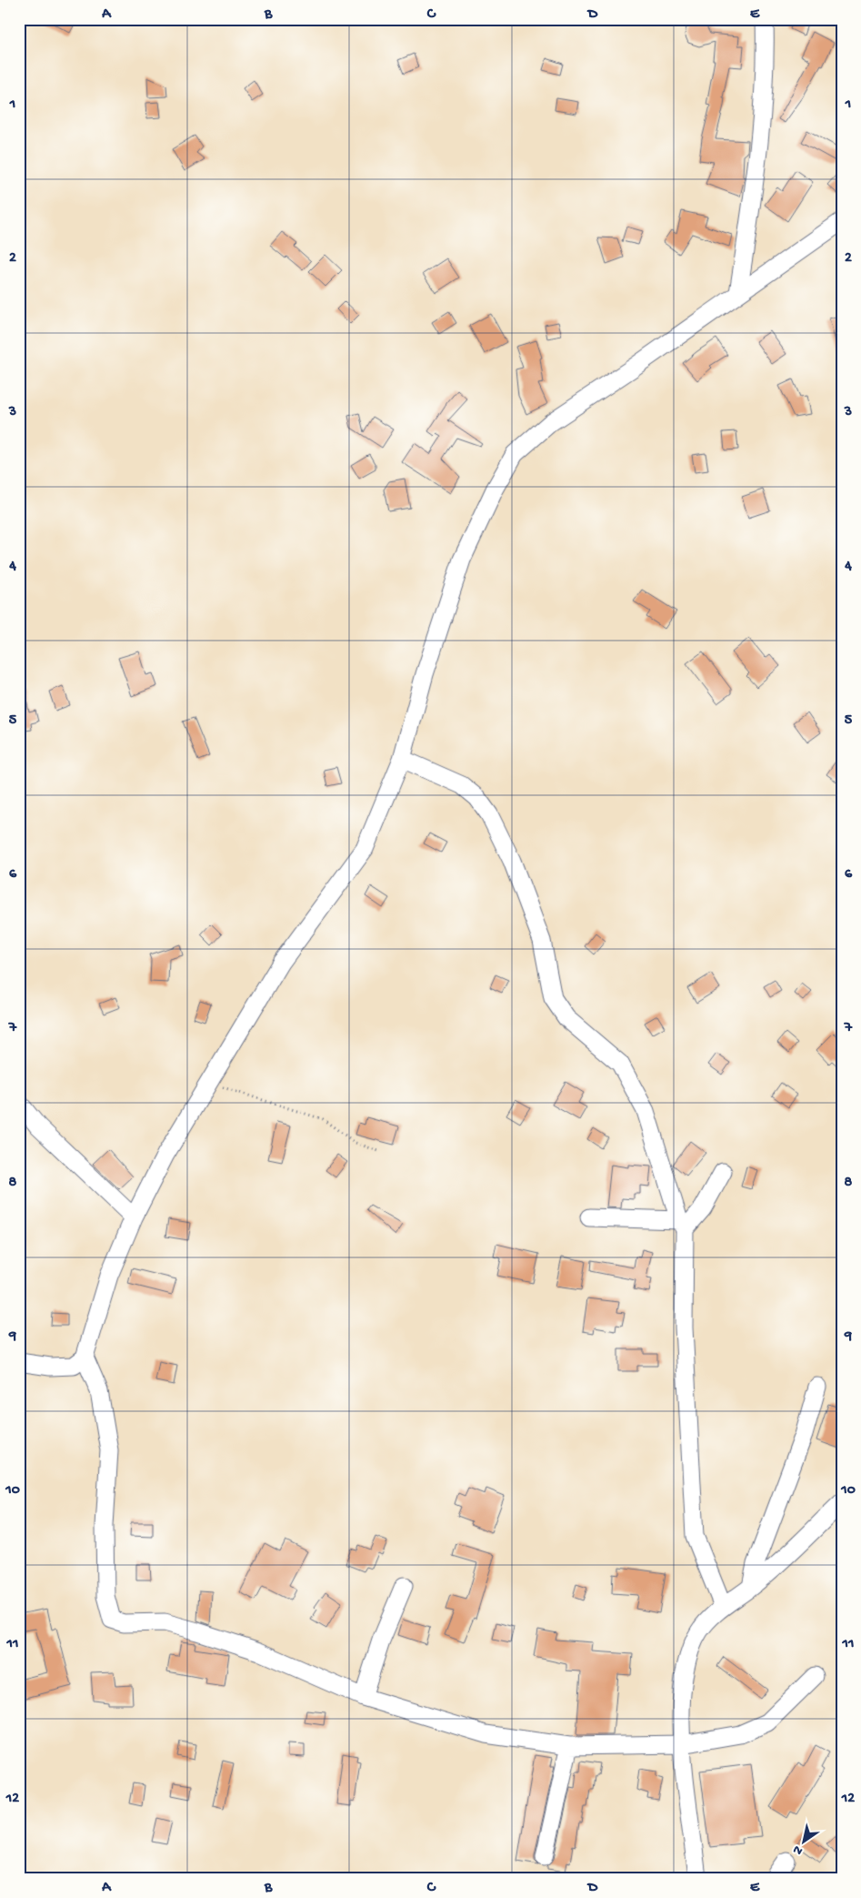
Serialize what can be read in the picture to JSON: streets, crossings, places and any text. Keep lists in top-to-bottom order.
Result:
{
  "north": "bottom left",
  "grid": {
    "columns": [
      "A",
      "B",
      "C",
      "D",
      "E"
    ],
    "rows": [
      "1",
      "2",
      "3",
      "4",
      "5",
      "6",
      "7",
      "8",
      "9",
      "10",
      "11",
      "12"
    ]
  }
}
